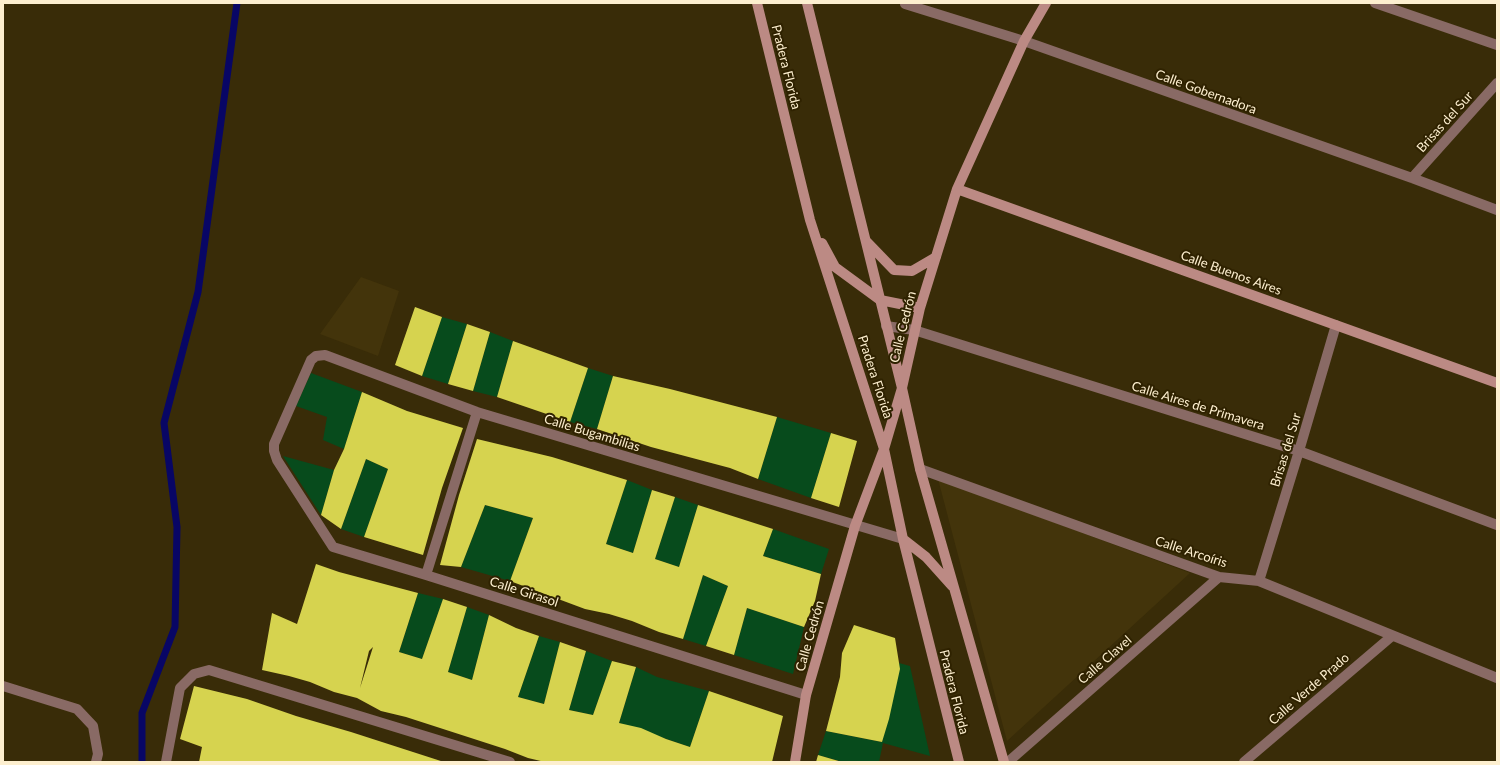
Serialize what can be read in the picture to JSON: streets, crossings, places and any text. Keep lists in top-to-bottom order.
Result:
{
  "streets": {
    "main road": ["Pradera Florida", "Calle Buenos Aires", "Calle Cedrón"],
    "street": [
      "Calle Gobernadora",
      "Brisas del Sur",
      "Calle Aires de Primavera",
      "Calle Bugambilias",
      "Calle Arcoíris",
      "Calle Girasol",
      "Calle Clavel",
      "Calle Verde Prado"
    ]
  },
  "crossings": [
    ["Pradera Florida", "Calle Cedrón"],
    ["Pradera Florida", "Calle Aires de Primavera"],
    ["Pradera Florida", "Calle Bugambilias"],
    ["Pradera Florida", "Calle Arcoíris"],
    ["Calle Gobernadora", "Brisas del Sur"],
    ["Calle Gobernadora", "Calle Cedrón"],
    ["Brisas del Sur", "Calle Buenos Aires"],
    ["Brisas del Sur", "Calle Aires de Primavera"],
    ["Brisas del Sur", "Calle Arcoíris"],
    ["Calle Buenos Aires", "Calle Cedrón"],
    ["Calle Cedrón", "Calle Aires de Primavera"],
    ["Calle Cedrón", "Calle Bugambilias"],
    ["Calle Cedrón", "Calle Girasol"],
    ["Calle Bugambilias", "Calle Girasol"],
    ["Calle Arcoíris", "Calle Clavel"],
    ["Calle Arcoíris", "Calle Verde Prado"]
  ]
}
